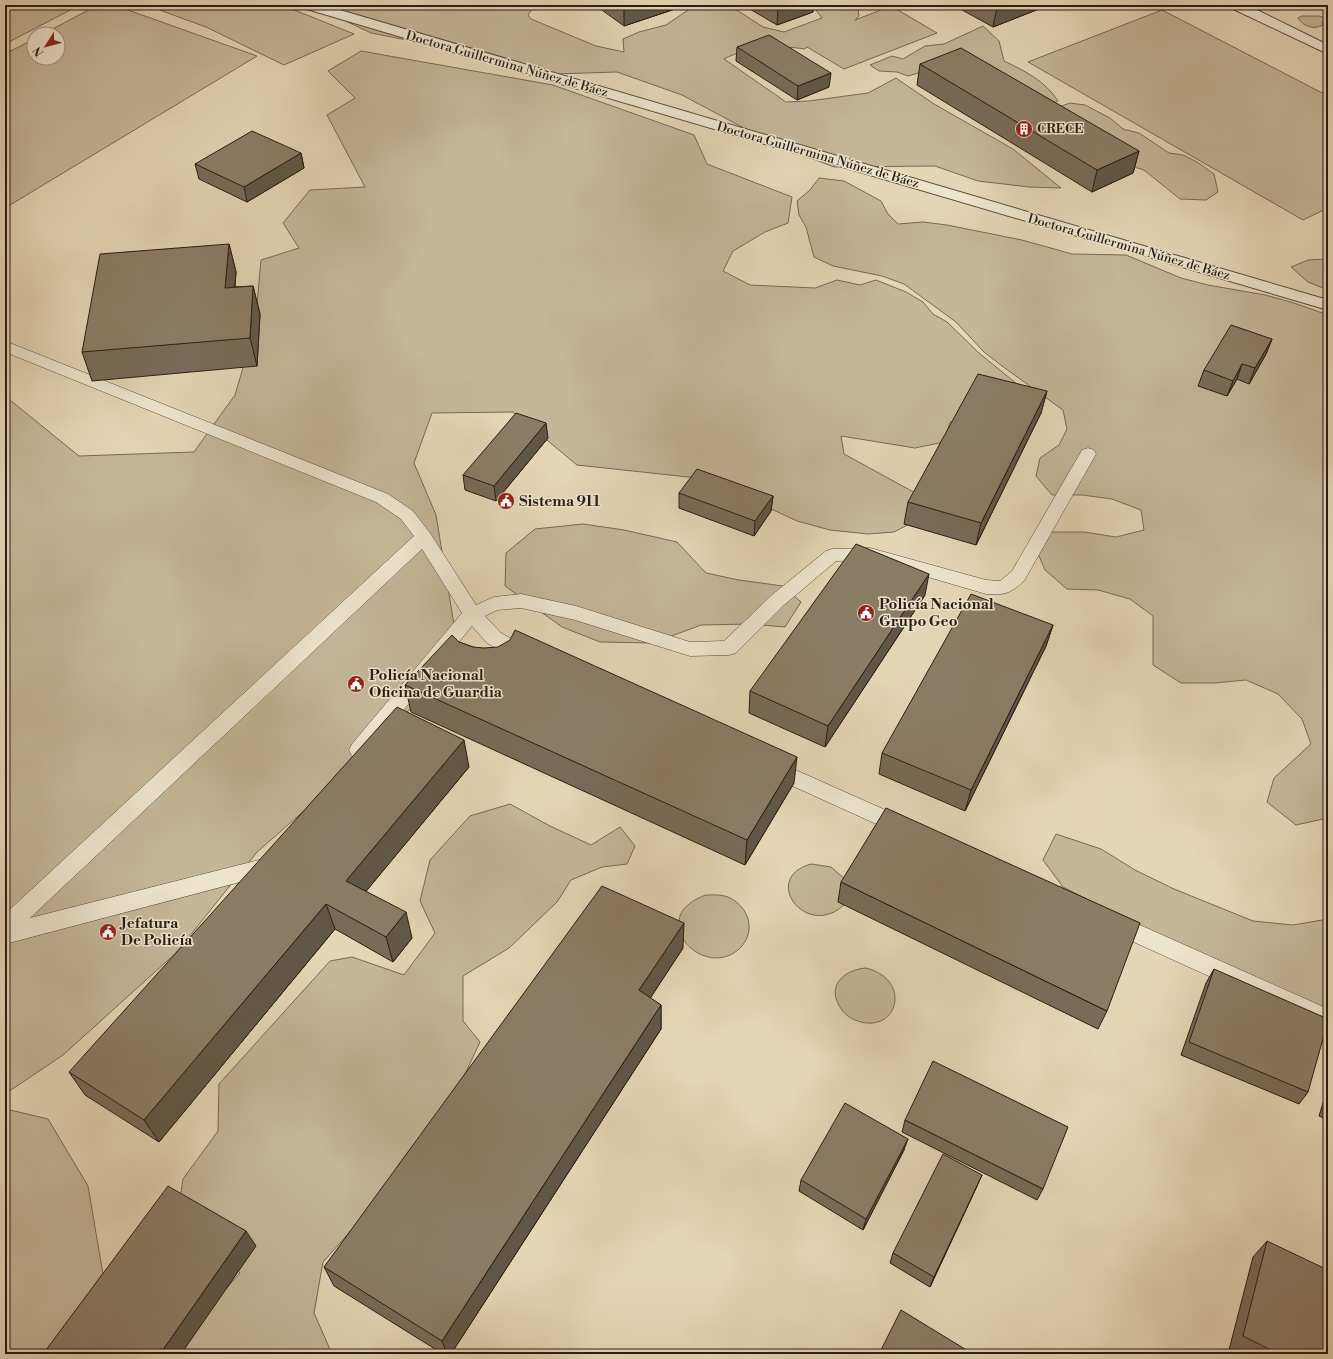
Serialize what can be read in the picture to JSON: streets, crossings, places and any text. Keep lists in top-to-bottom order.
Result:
{
  "streets": {
    "street": ["Doctora Guillermina Núñez de Báez"]
  },
  "places": {
    "building": ["CRECE"],
    "public building": [
      "Sistema 911",
      "Policía Nacional Grupo Geo",
      "Policía Nacional Oficina de Guardia",
      "Jefatura De Policía"
    ]
  },
  "north": "bottom left"
}
